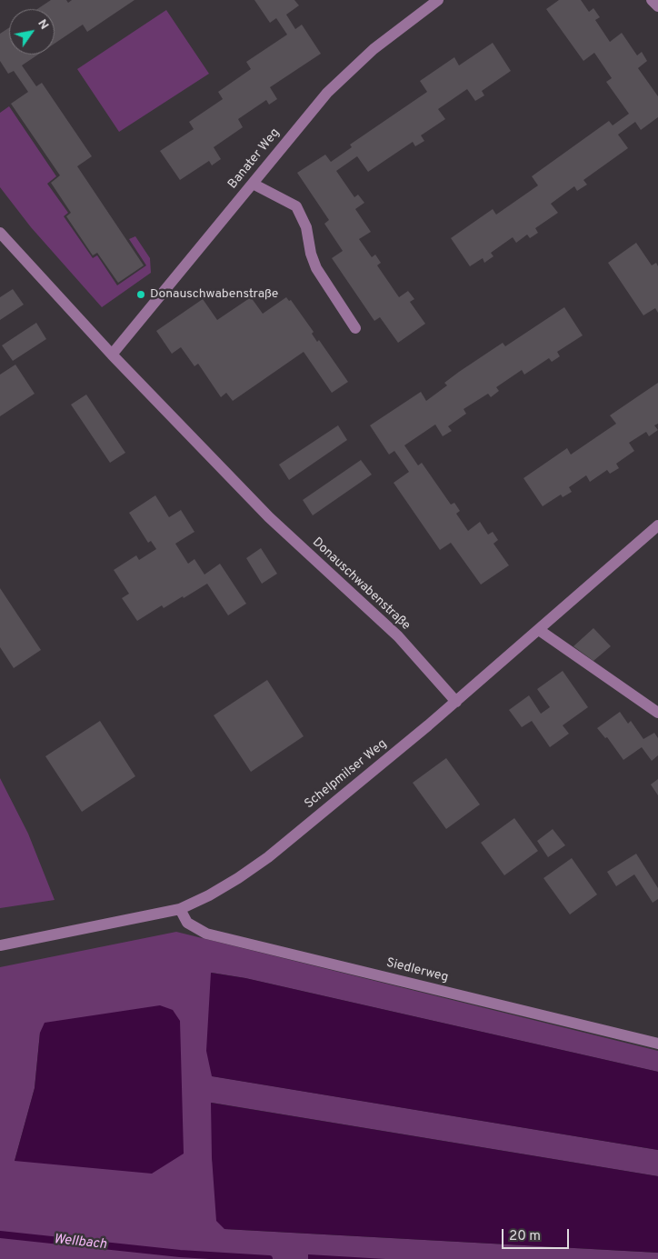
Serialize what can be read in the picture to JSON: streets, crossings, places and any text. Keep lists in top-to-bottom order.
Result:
{
  "streets": {
    "street": [
      "Banater Weg",
      "Donauschwabenstraße",
      "Schelpmilser Weg",
      "Siedlerweg"
    ]
  },
  "crossings": [
    ["Banater Weg", "Donauschwabenstraße"],
    ["Donauschwabenstraße", "Schelpmilser Weg"],
    ["Schelpmilser Weg", "Siedlerweg"]
  ],
  "water": ["Wellbach"],
  "places": ["Donauschwabenstraße"],
  "scale_bar": "20 m",
  "north": "top right"
}
